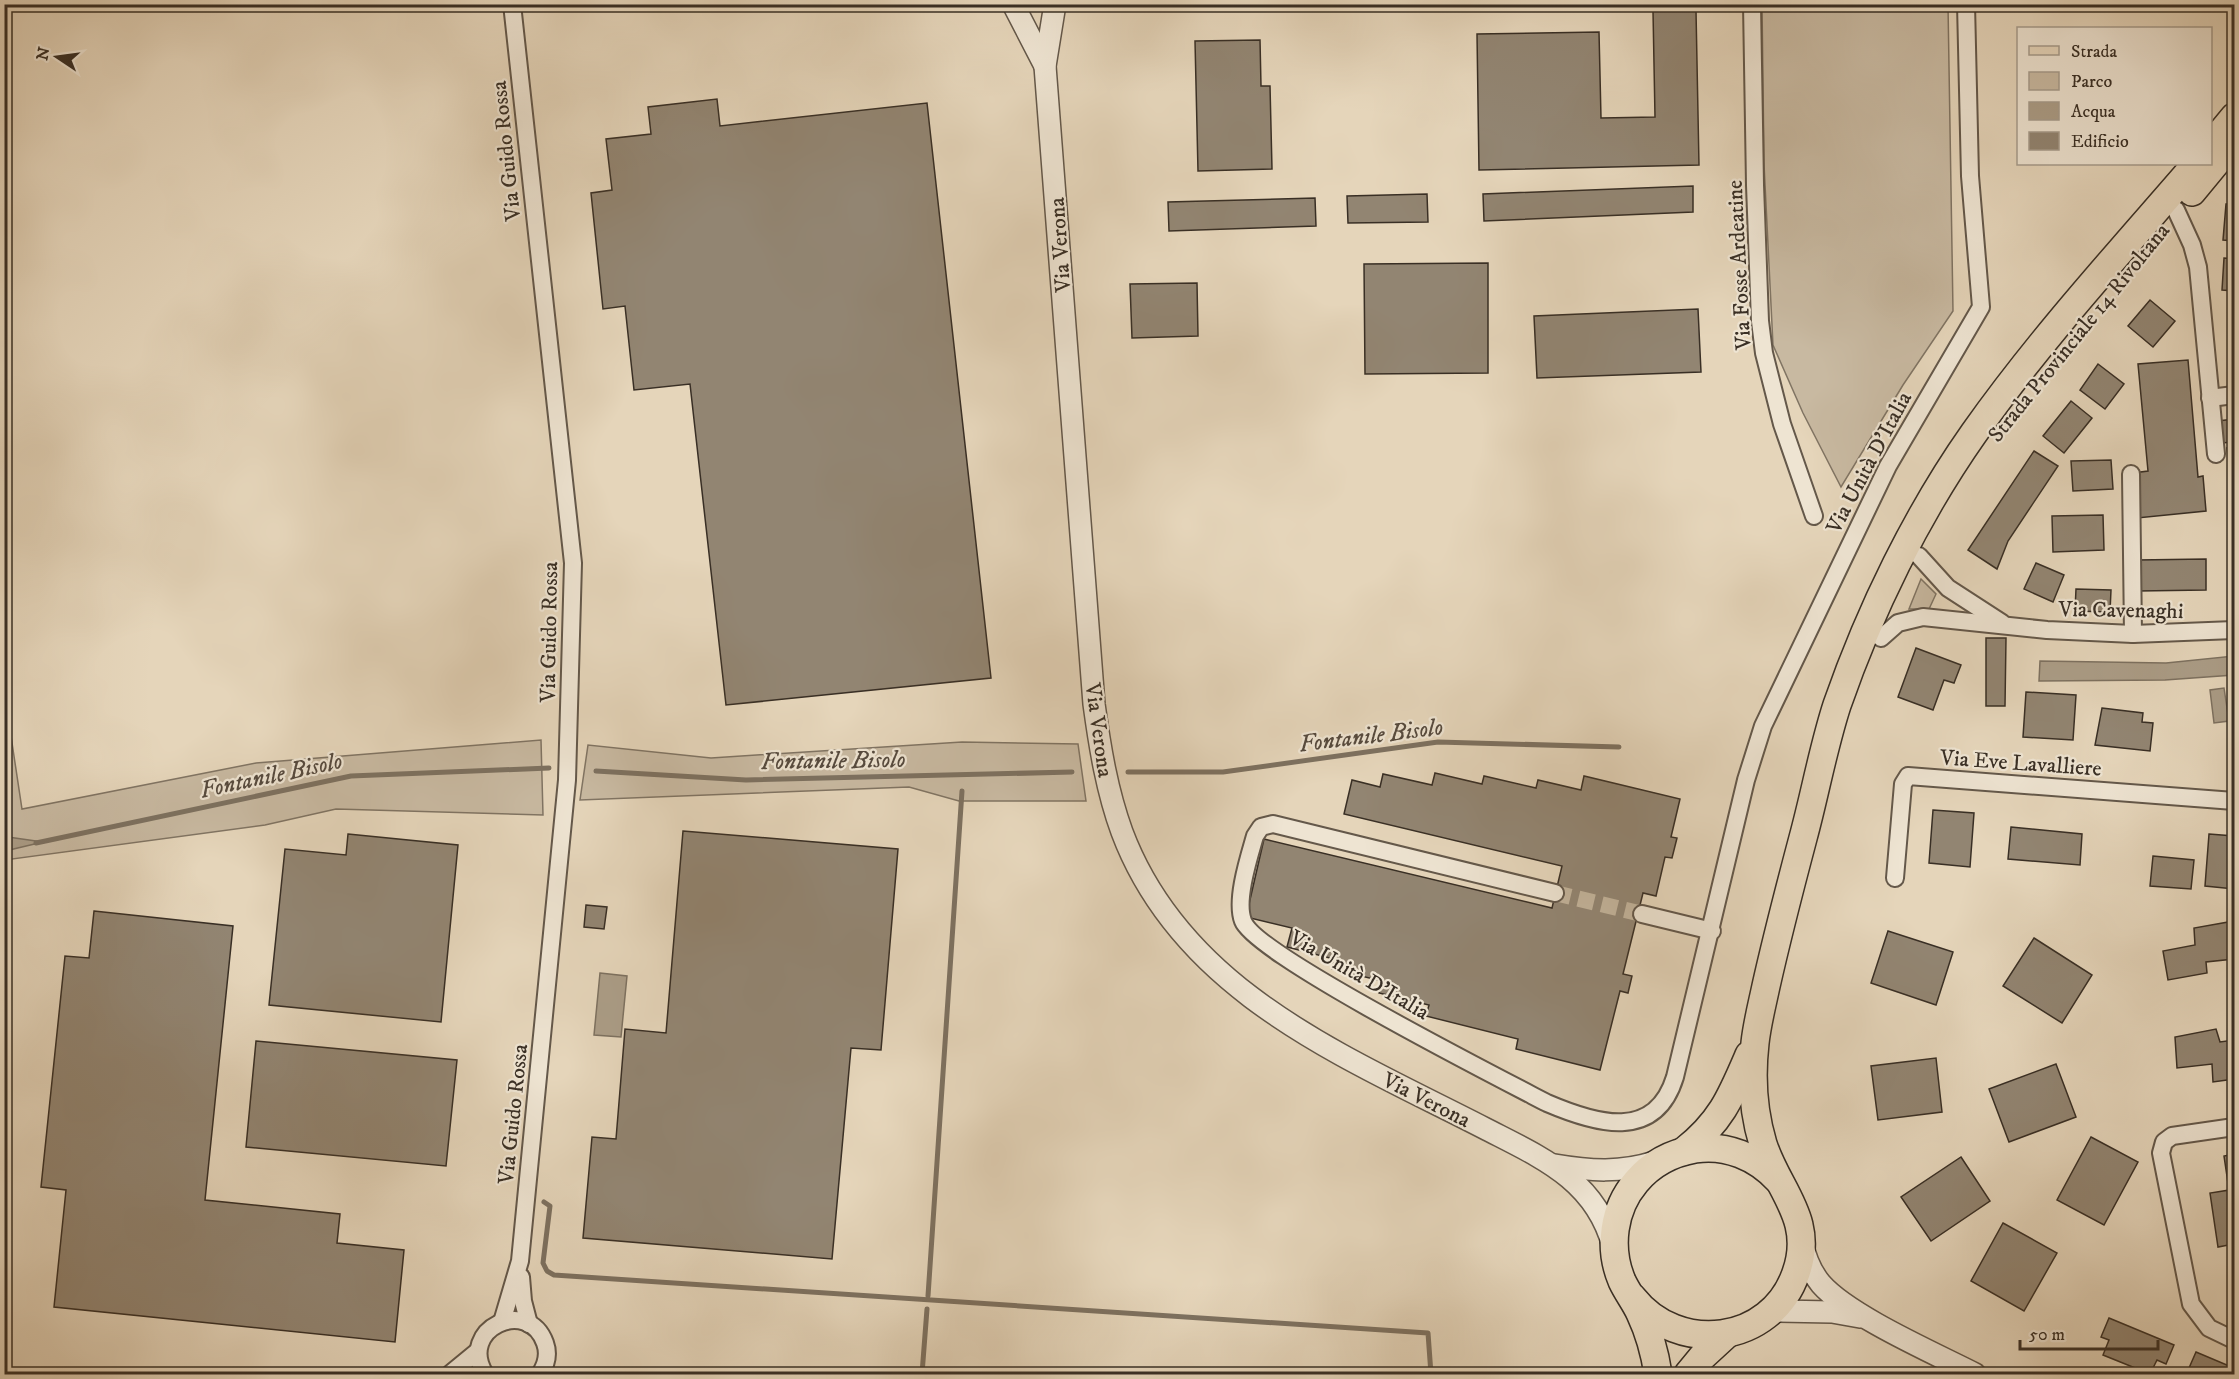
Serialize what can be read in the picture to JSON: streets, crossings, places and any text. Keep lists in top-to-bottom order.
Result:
{
  "streets": {
    "main road": ["Strada Provinciale 14 Rivoltana"],
    "street": [
      "Via Guido Rossa",
      "Via Verona",
      "Via Fosse Ardeatine",
      "Via Unità D'Italia",
      "Via Cavenaghi",
      "Via Eve Lavalliere"
    ]
  },
  "crossings": [
    ["Via Verona", "Strada Provinciale 14 Rivoltana"],
    ["Strada Provinciale 14 Rivoltana", "Via Cavenaghi"]
  ],
  "water": ["Fontanile Bisolo"],
  "legend": [
    "Strada",
    "Parco",
    "Acqua",
    "Edificio"
  ],
  "scale_bar": "50 m",
  "north": "left"
}
